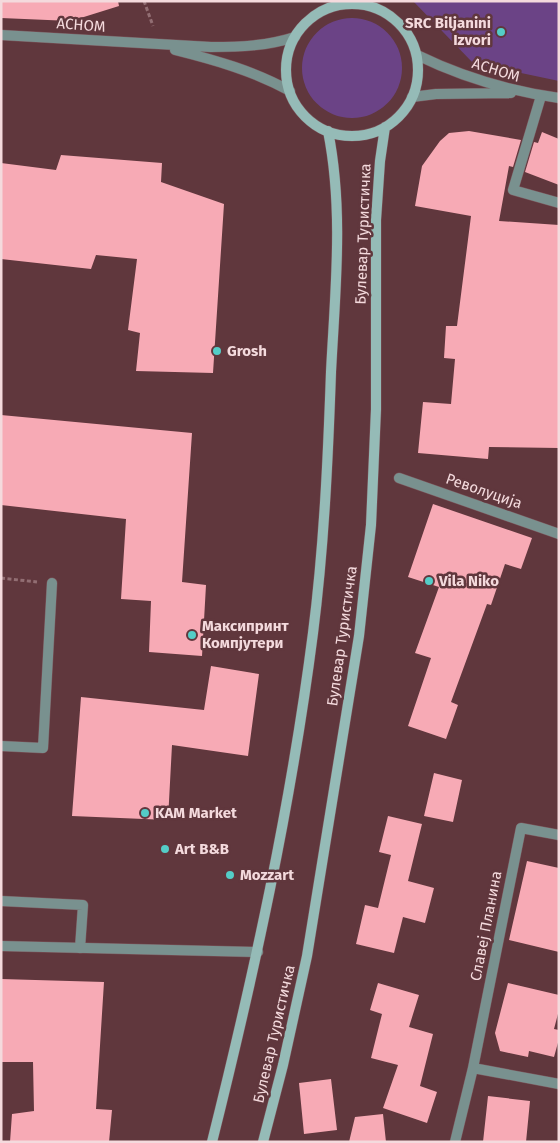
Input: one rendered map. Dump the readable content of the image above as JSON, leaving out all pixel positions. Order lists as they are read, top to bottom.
{
  "streets": {
    "main road": ["Булевар Туристичка"],
    "street": ["АСНОМ", "Револуција", "Славеј Планина"]
  },
  "crossings": [
    ["АСНОМ", "Булевар Туристичка"]
  ],
  "places": [
    "SRC Biljanini Izvori",
    "Grosh",
    "Vila Niko",
    "Максипринт Компјутери",
    "KAM Market",
    "Art B&B",
    "Mozzart"
  ]
}
